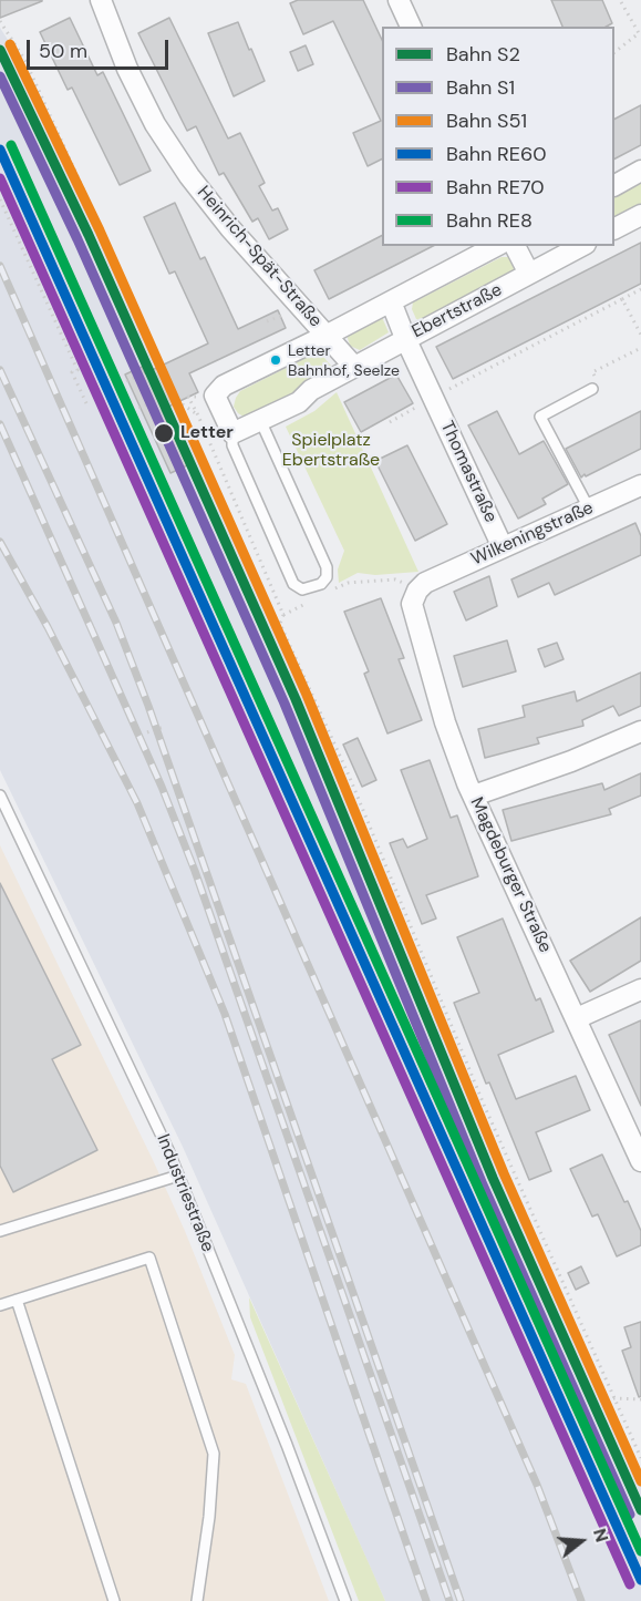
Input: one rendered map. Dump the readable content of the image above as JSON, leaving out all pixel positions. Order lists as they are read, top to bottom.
{
  "streets": {
    "street": [
      "Heinrich-Spät-Straße",
      "Ebertstraße",
      "Thomastraße",
      "Wilkeningstraße",
      "Magdeburger Straße"
    ],
    "lane": ["Industriestraße"]
  },
  "crossings": [
    ["Heinrich-Spät-Straße", "Ebertstraße"],
    ["Ebertstraße", "Thomastraße"],
    ["Thomastraße", "Wilkeningstraße"],
    ["Wilkeningstraße", "Magdeburger Straße"]
  ],
  "parks": ["Spielplatz Ebertstraße"],
  "places": ["Letter Bahnhof, Seelze", "Letter"],
  "lines": [
    "rail line S51",
    "rail line S2",
    "rail line S1",
    "rail line RE8",
    "rail line RE60",
    "rail line RE70"
  ],
  "legend": [
    "Bahn S2",
    "Bahn S1",
    "Bahn S51",
    "Bahn RE60",
    "Bahn RE70",
    "Bahn RE8"
  ],
  "scale_bar": "50 m",
  "north": "right"
}
